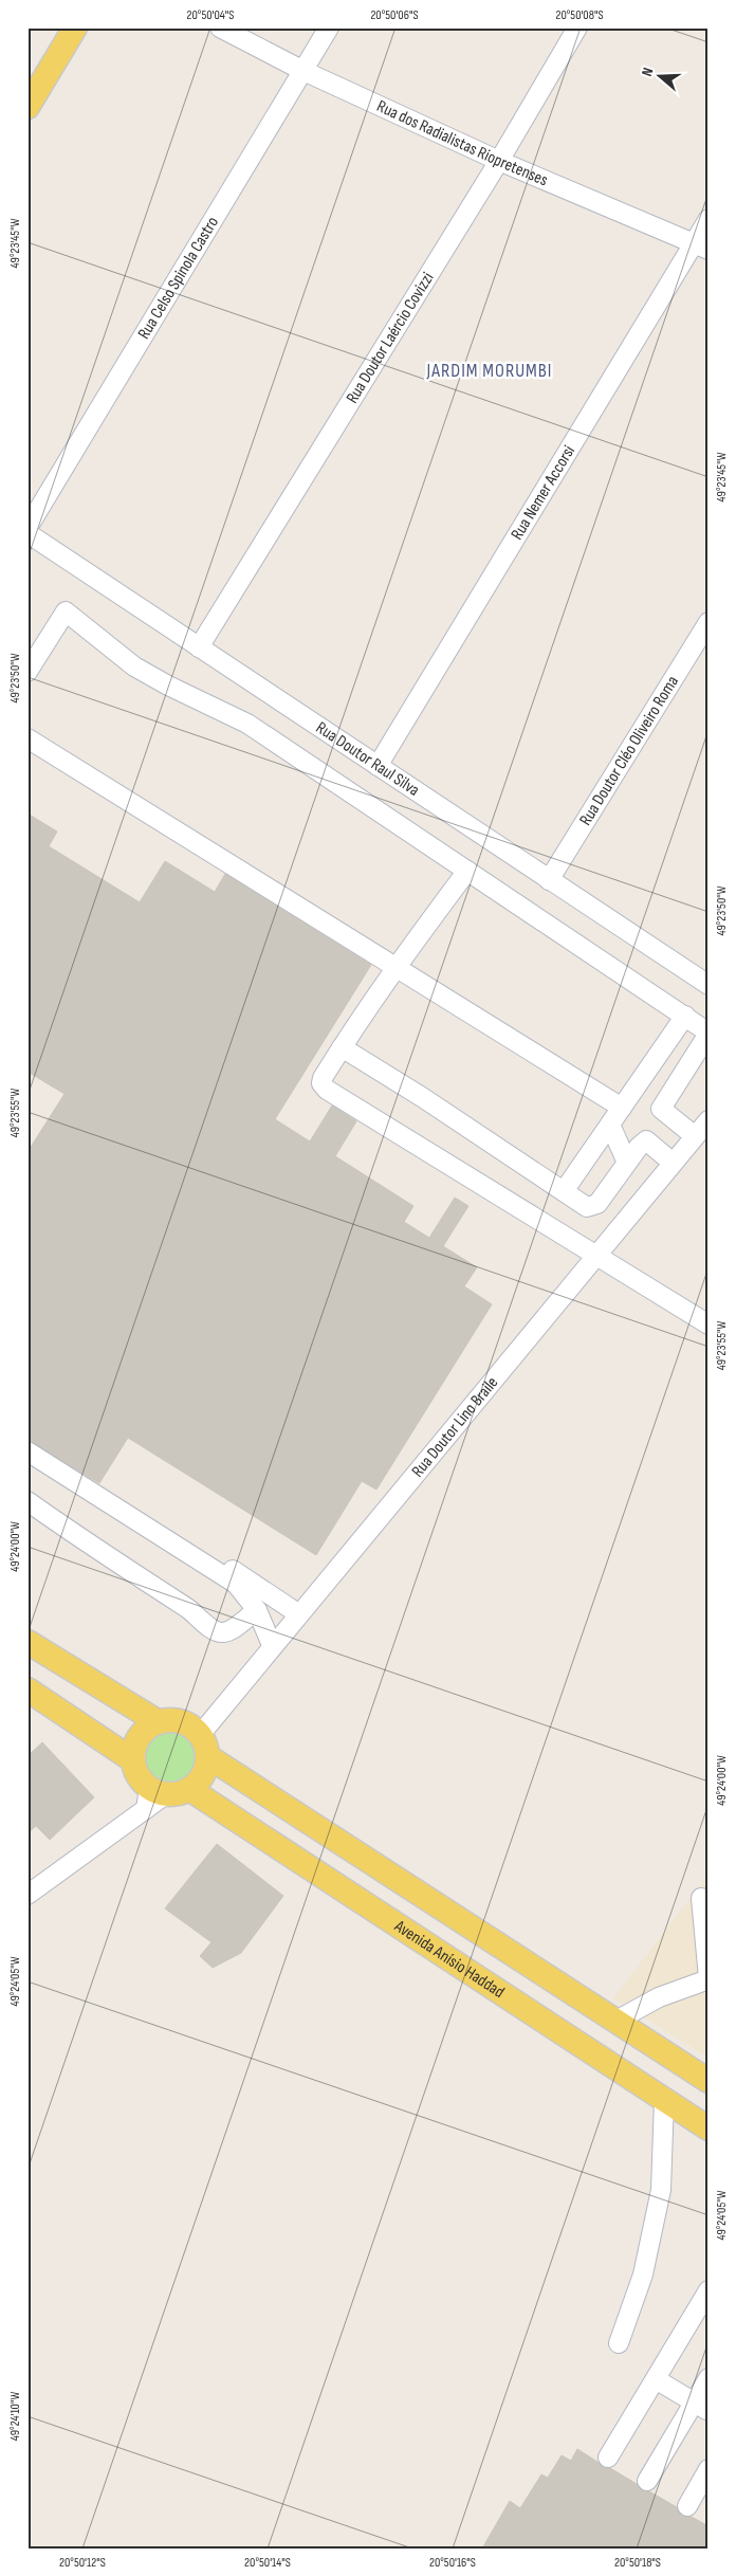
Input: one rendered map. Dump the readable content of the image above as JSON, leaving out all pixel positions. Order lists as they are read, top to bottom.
{
  "streets": {
    "main road": ["Avenida Anísio Haddad"],
    "street": [
      "Rua dos Radialistas Riopretenses",
      "Rua Celso Spinola Castro",
      "Rua Doutor Laércio Covizzi",
      "Rua Nemer Accorsi",
      "Rua Doutor Cléo Oliveiro Roma",
      "Rua Doutor Raul Silva",
      "Rua Doutor Lino Braile"
    ]
  },
  "crossings": [
    ["Rua dos Radialistas Riopretenses", "Rua Celso Spinola Castro"],
    ["Rua dos Radialistas Riopretenses", "Rua Doutor Laércio Covizzi"],
    ["Rua dos Radialistas Riopretenses", "Rua Nemer Accorsi"],
    ["Rua Doutor Laércio Covizzi", "Rua Doutor Raul Silva"],
    ["Rua Nemer Accorsi", "Rua Doutor Raul Silva"],
    ["Rua Doutor Cléo Oliveiro Roma", "Rua Doutor Raul Silva"],
    ["Rua Doutor Lino Braile", "Avenida Anísio Haddad"]
  ],
  "districts": ["JARDIM MORUMBI"],
  "north": "left",
  "coordinates": [
    "20°50'04\"S",
    "20°50'06\"S",
    "20°50'08\"S",
    "49°23'45\"W",
    "49°23'50\"W",
    "49°23'55\"W",
    "49°24'00\"W",
    "49°24'05\"W",
    "49°24'10\"W",
    "20°50'12\"S",
    "20°50'14\"S",
    "20°50'16\"S",
    "20°50'18\"S"
  ]
}
